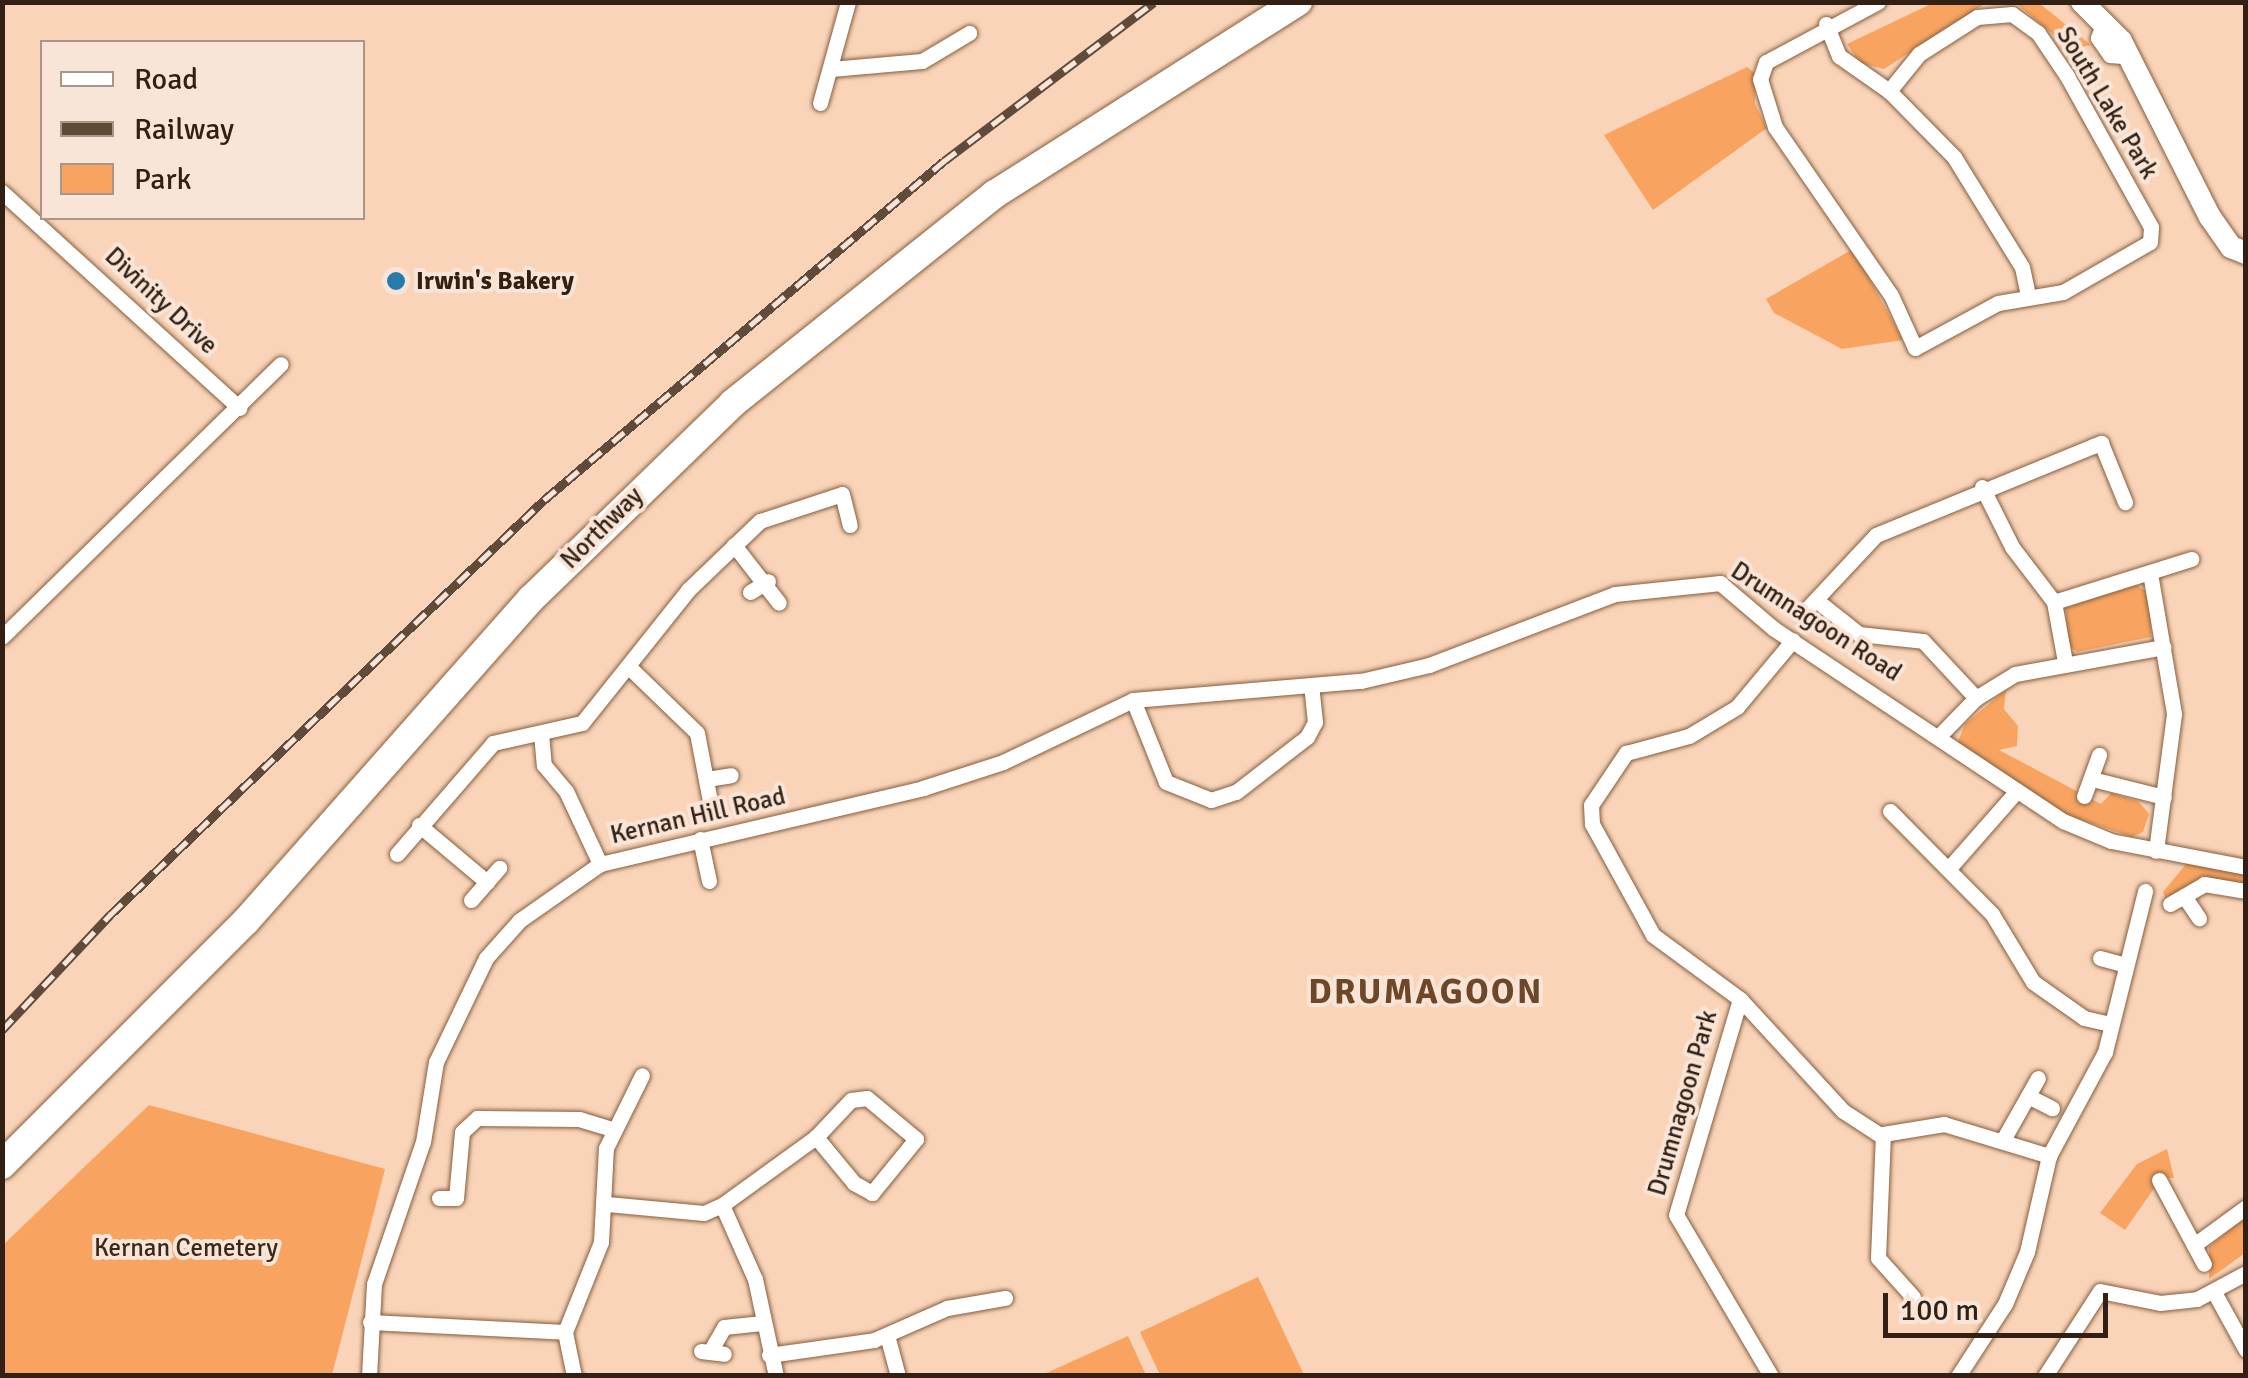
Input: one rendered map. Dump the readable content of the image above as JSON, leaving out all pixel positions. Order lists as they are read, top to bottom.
{
  "streets": {
    "highway": ["Northway"],
    "street": [
      "South Lake Park",
      "Divinity Drive",
      "Drumnagoon Road",
      "Kernan Hill Road",
      "Drumnagoon Park"
    ]
  },
  "crossings": [
    ["Drumnagoon Road", "Kernan Hill Road"],
    ["Drumnagoon Road", "Drumnagoon Park"]
  ],
  "districts": ["DRUMAGOON"],
  "parks": ["Kernan Cemetery"],
  "places": ["Irwin's Bakery"],
  "legend": ["Road", "Railway", "Park"],
  "scale_bar": "100 m"
}
